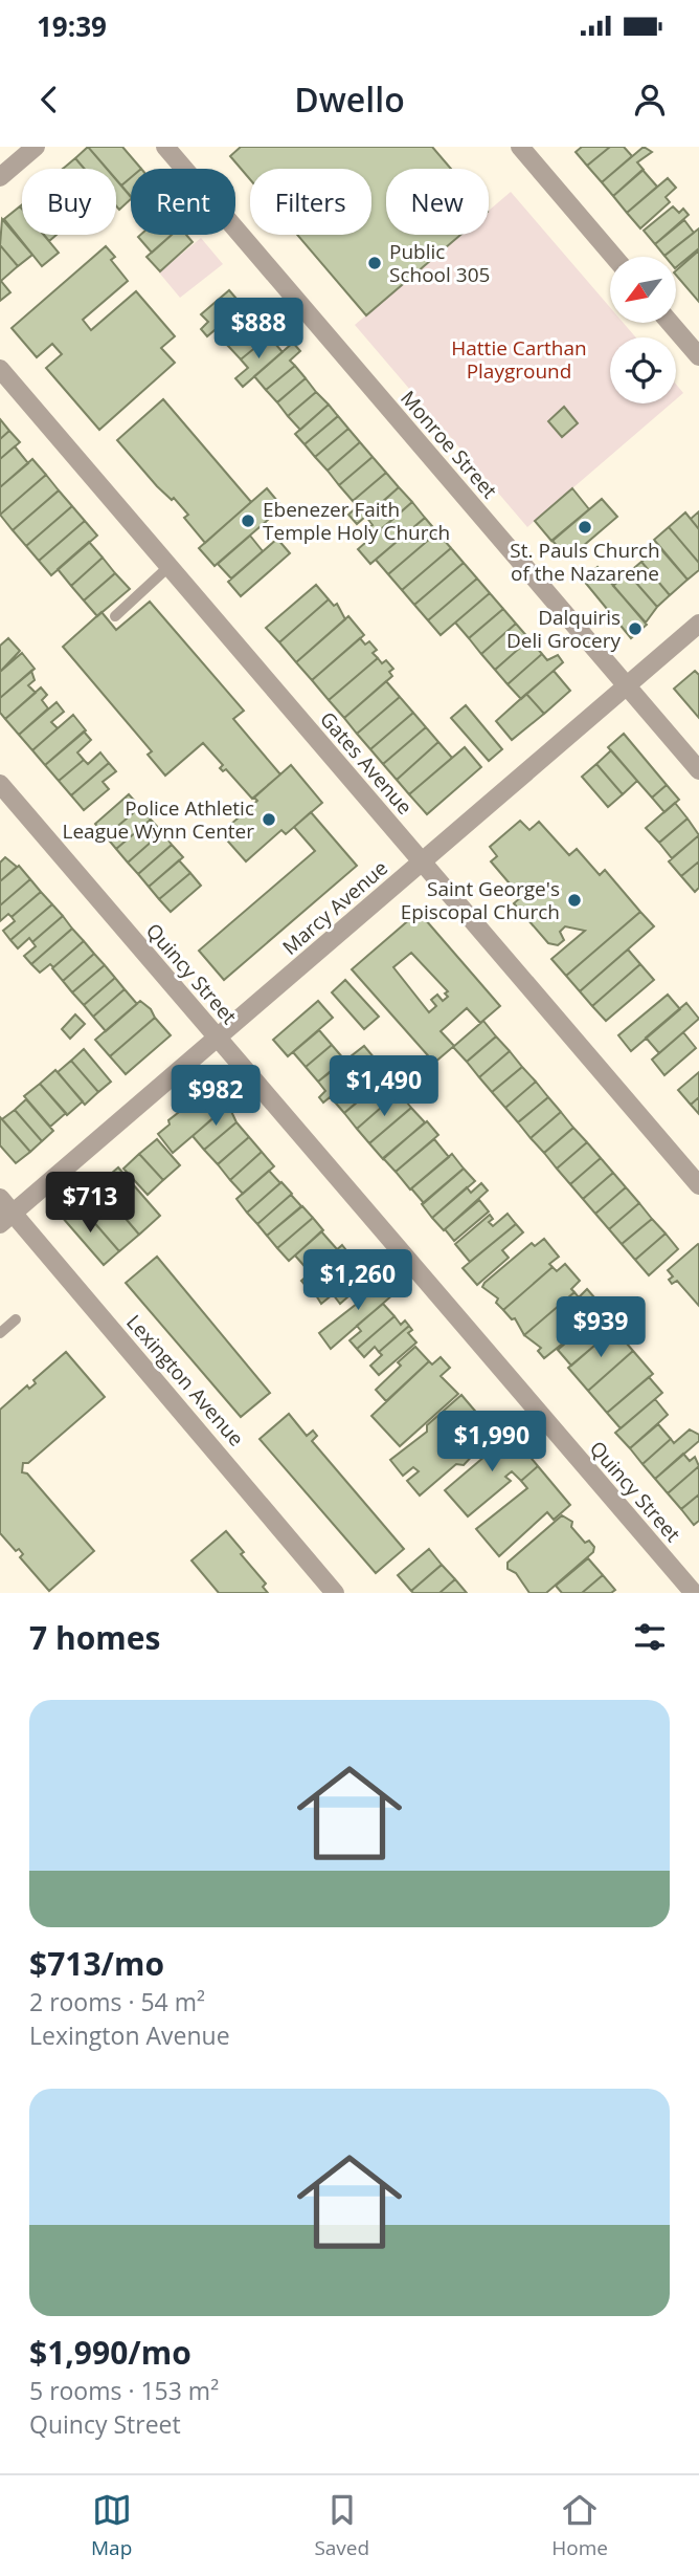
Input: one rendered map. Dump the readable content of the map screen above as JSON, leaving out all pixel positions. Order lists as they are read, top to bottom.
{
  "streets": {
    "street": [
      "Monroe Street",
      "Gates Avenue",
      "Marcy Avenue",
      "Quincy Street",
      "Lexington Avenue"
    ]
  },
  "crossings": [
    ["Monroe Street", "Marcy Avenue"],
    ["Gates Avenue", "Marcy Avenue"],
    ["Marcy Avenue", "Quincy Street"],
    ["Marcy Avenue", "Lexington Avenue"]
  ],
  "parks": ["Hattie Carthan Playground"],
  "places": [
    "Public School 305",
    "Ebenezer Faith Temple Holy Church",
    "St. Pauls Church of the Nazarene",
    "Dalquiris Deli Grocery",
    "Police Athletic League Wynn Center",
    "Saint George's Episcopal Church"
  ],
  "north": "bottom left",
  "page": {
    "status": "19:39",
    "header": "Dwello",
    "chip": [
      "Buy",
      "Rent",
      "Filters",
      "New"
    ],
    "price": [
      "$888",
      "$1,490",
      "$982",
      "$713",
      "$1,260",
      "$939",
      "$1,990"
    ],
    "heading": "7 homes",
    "list": [
      {
        "name": "$713/mo",
        "note": "2 rooms · 54 m² · Lexington Avenue"
      },
      {
        "name": "$1,990/mo",
        "note": "5 rooms · 153 m² · Quincy Street"
      }
    ],
    "tabs": ["Map", "Saved", "Home"]
  }
}
